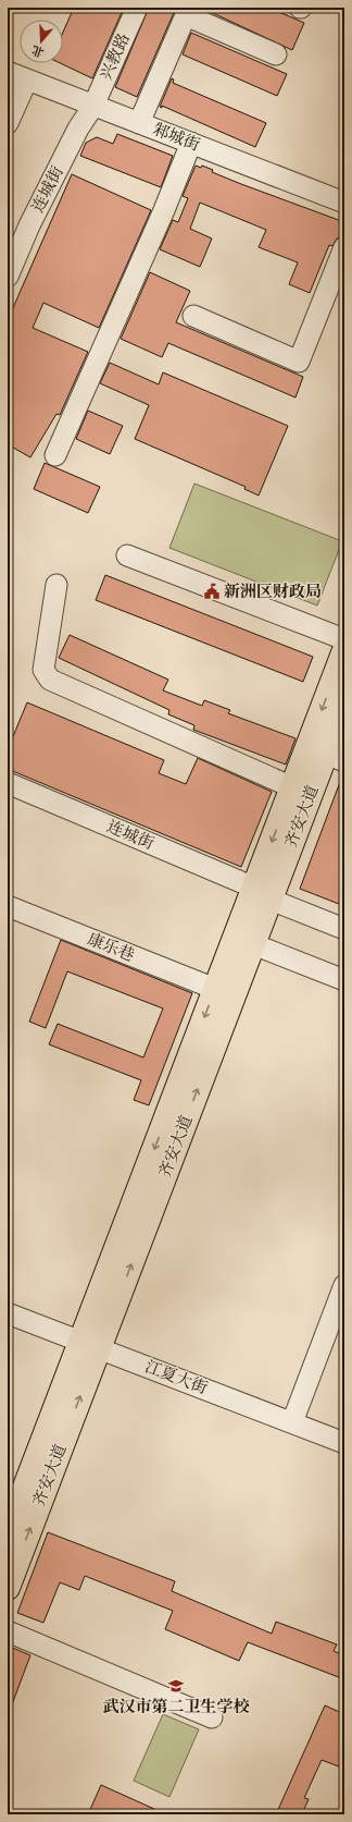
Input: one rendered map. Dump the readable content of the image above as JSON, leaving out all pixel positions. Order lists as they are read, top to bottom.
{
  "streets": {
    "main road": ["齐安大道"],
    "street": [
      "兴教路",
      "邾城街",
      "连城街",
      "康乐巷",
      "江夏大街"
    ]
  },
  "crossings": [
    ["兴教路", "邾城街"],
    ["兴教路", "连城街"],
    ["邾城街", "连城街"],
    ["连城街", "齐安大道"],
    ["齐安大道", "康乐巷"],
    ["齐安大道", "江夏大街"]
  ],
  "places": {
    "public building": ["新洲区财政局"],
    "school or university": ["武汉市第二卫生学校"]
  },
  "north": "bottom"
}
